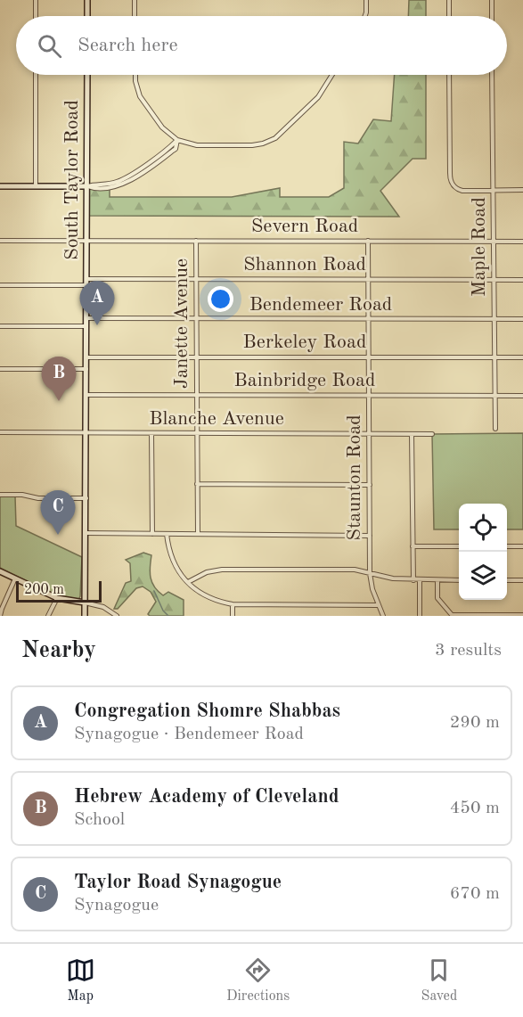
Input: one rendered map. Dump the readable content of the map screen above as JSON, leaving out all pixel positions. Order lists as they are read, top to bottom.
{
  "streets": {
    "main road": ["South Taylor Road"],
    "street": [
      "Severn Road",
      "Maple Road",
      "Shannon Road",
      "Bendemeer Road",
      "Janette Avenue",
      "Berkeley Road",
      "Bainbridge Road",
      "Blanche Avenue",
      "Staunton Road"
    ]
  },
  "crossings": [
    ["South Taylor Road", "Severn Road"],
    ["South Taylor Road", "Shannon Road"],
    ["South Taylor Road", "Bendemeer Road"],
    ["South Taylor Road", "Berkeley Road"],
    ["South Taylor Road", "Bainbridge Road"],
    ["South Taylor Road", "Blanche Avenue"],
    ["Severn Road", "Maple Road"],
    ["Severn Road", "Janette Avenue"],
    ["Severn Road", "Staunton Road"],
    ["Maple Road", "Shannon Road"],
    ["Maple Road", "Bendemeer Road"],
    ["Maple Road", "Berkeley Road"],
    ["Maple Road", "Bainbridge Road"],
    ["Shannon Road", "Janette Avenue"],
    ["Shannon Road", "Staunton Road"],
    ["Bendemeer Road", "Janette Avenue"],
    ["Bendemeer Road", "Staunton Road"],
    ["Janette Avenue", "Berkeley Road"],
    ["Janette Avenue", "Bainbridge Road"],
    ["Janette Avenue", "Blanche Avenue"],
    ["Berkeley Road", "Staunton Road"],
    ["Bainbridge Road", "Staunton Road"],
    ["Blanche Avenue", "Staunton Road"]
  ],
  "scale_bar": "200 m",
  "page": {
    "search": "Search here",
    "pins": ["A", "B", "C"],
    "scale": "200 m",
    "heading": ["Nearby", "3 results"],
    "list": [
      {
        "mark": "A",
        "name": "Congregation Shomre Shabbas",
        "note": "Synagogue · Bendemeer Road",
        "value": "290 m"
      },
      {
        "mark": "B",
        "name": "Hebrew Academy of Cleveland",
        "note": "School",
        "value": "450 m"
      },
      {
        "mark": "C",
        "name": "Taylor Road Synagogue",
        "note": "Synagogue",
        "value": "670 m"
      }
    ],
    "nav": ["Map", "Directions", "Saved"]
  }
}
